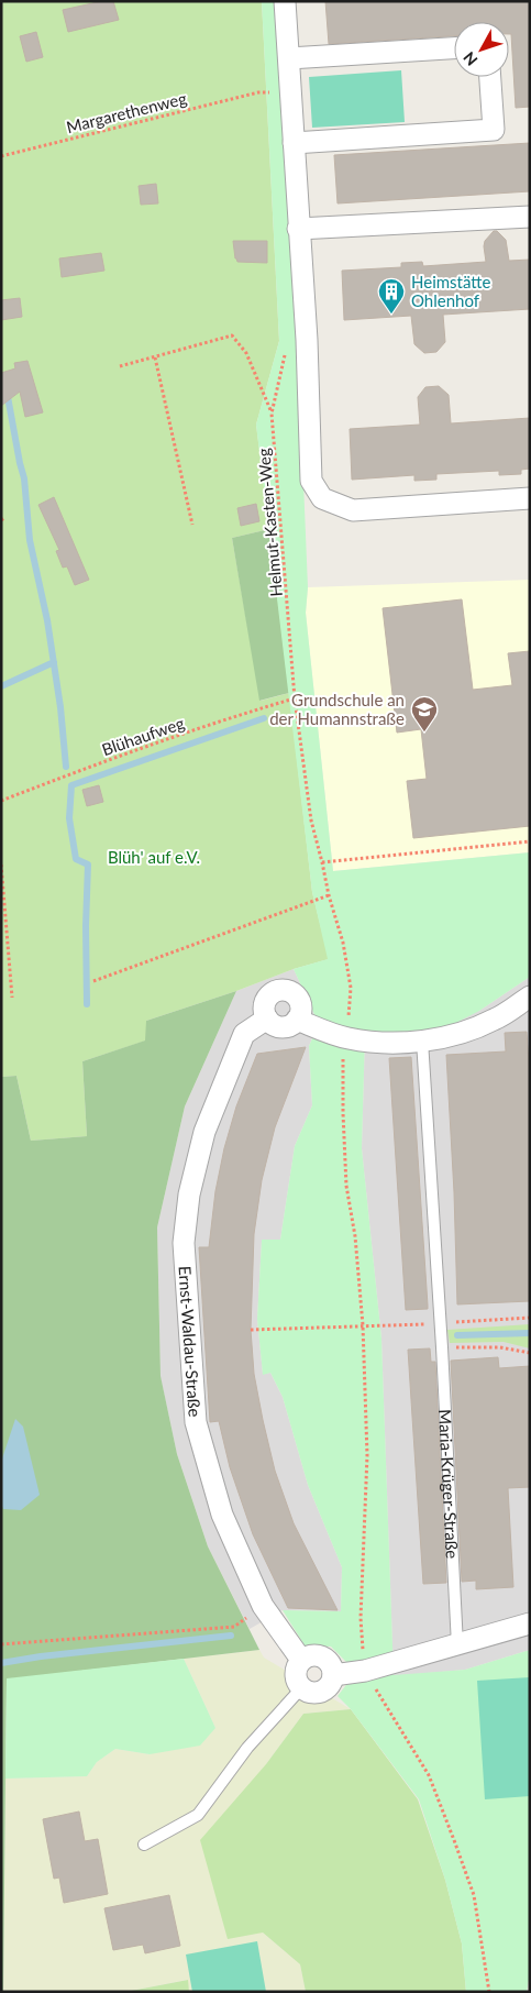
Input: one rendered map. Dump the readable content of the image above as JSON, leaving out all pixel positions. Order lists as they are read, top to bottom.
{
  "streets": {
    "street": ["Ernst-Waldau-Straße"],
    "lane": ["Maria-Krüger-Straße"],
    "path": ["Margarethenweg", "Helmut-Kasten-Weg", "Blühaufweg"]
  },
  "crossings": [
    ["Helmut-Kasten-Weg", "Blühaufweg"]
  ],
  "parks": ["Blüh' auf e.V."],
  "places": {
    "building": ["Heimstätte Ohlenhof"],
    "school or university": ["Grundschule an der Humannstraße"]
  },
  "north": "bottom left"
}
